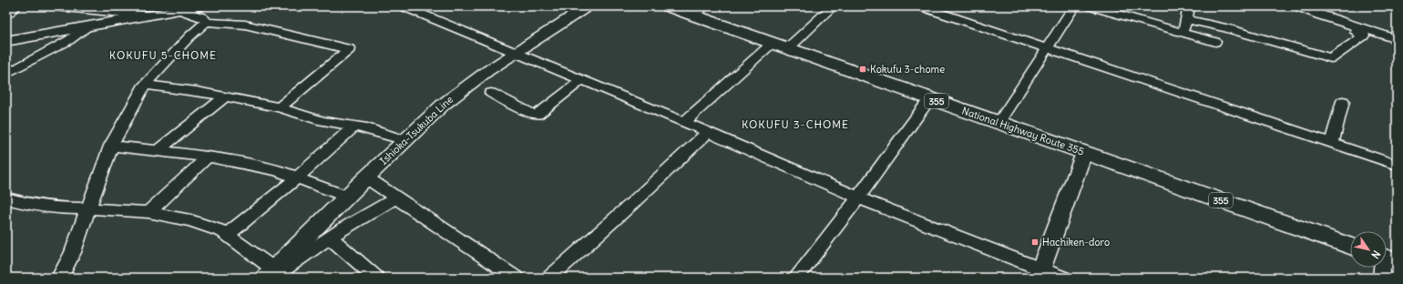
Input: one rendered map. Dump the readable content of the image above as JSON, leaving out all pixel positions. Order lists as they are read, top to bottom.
{
  "streets": {
    "highway": ["355", "National Highway Route 355"],
    "main road": ["Ishioka-Tsukuba Line"]
  },
  "districts": ["KOKUFU 5-CHOME", "KOKUFU 3-CHOME"],
  "places": {
    "transit": ["Kokufu 3-chome", "Hachiken-doro"]
  },
  "north": "bottom right"
}
